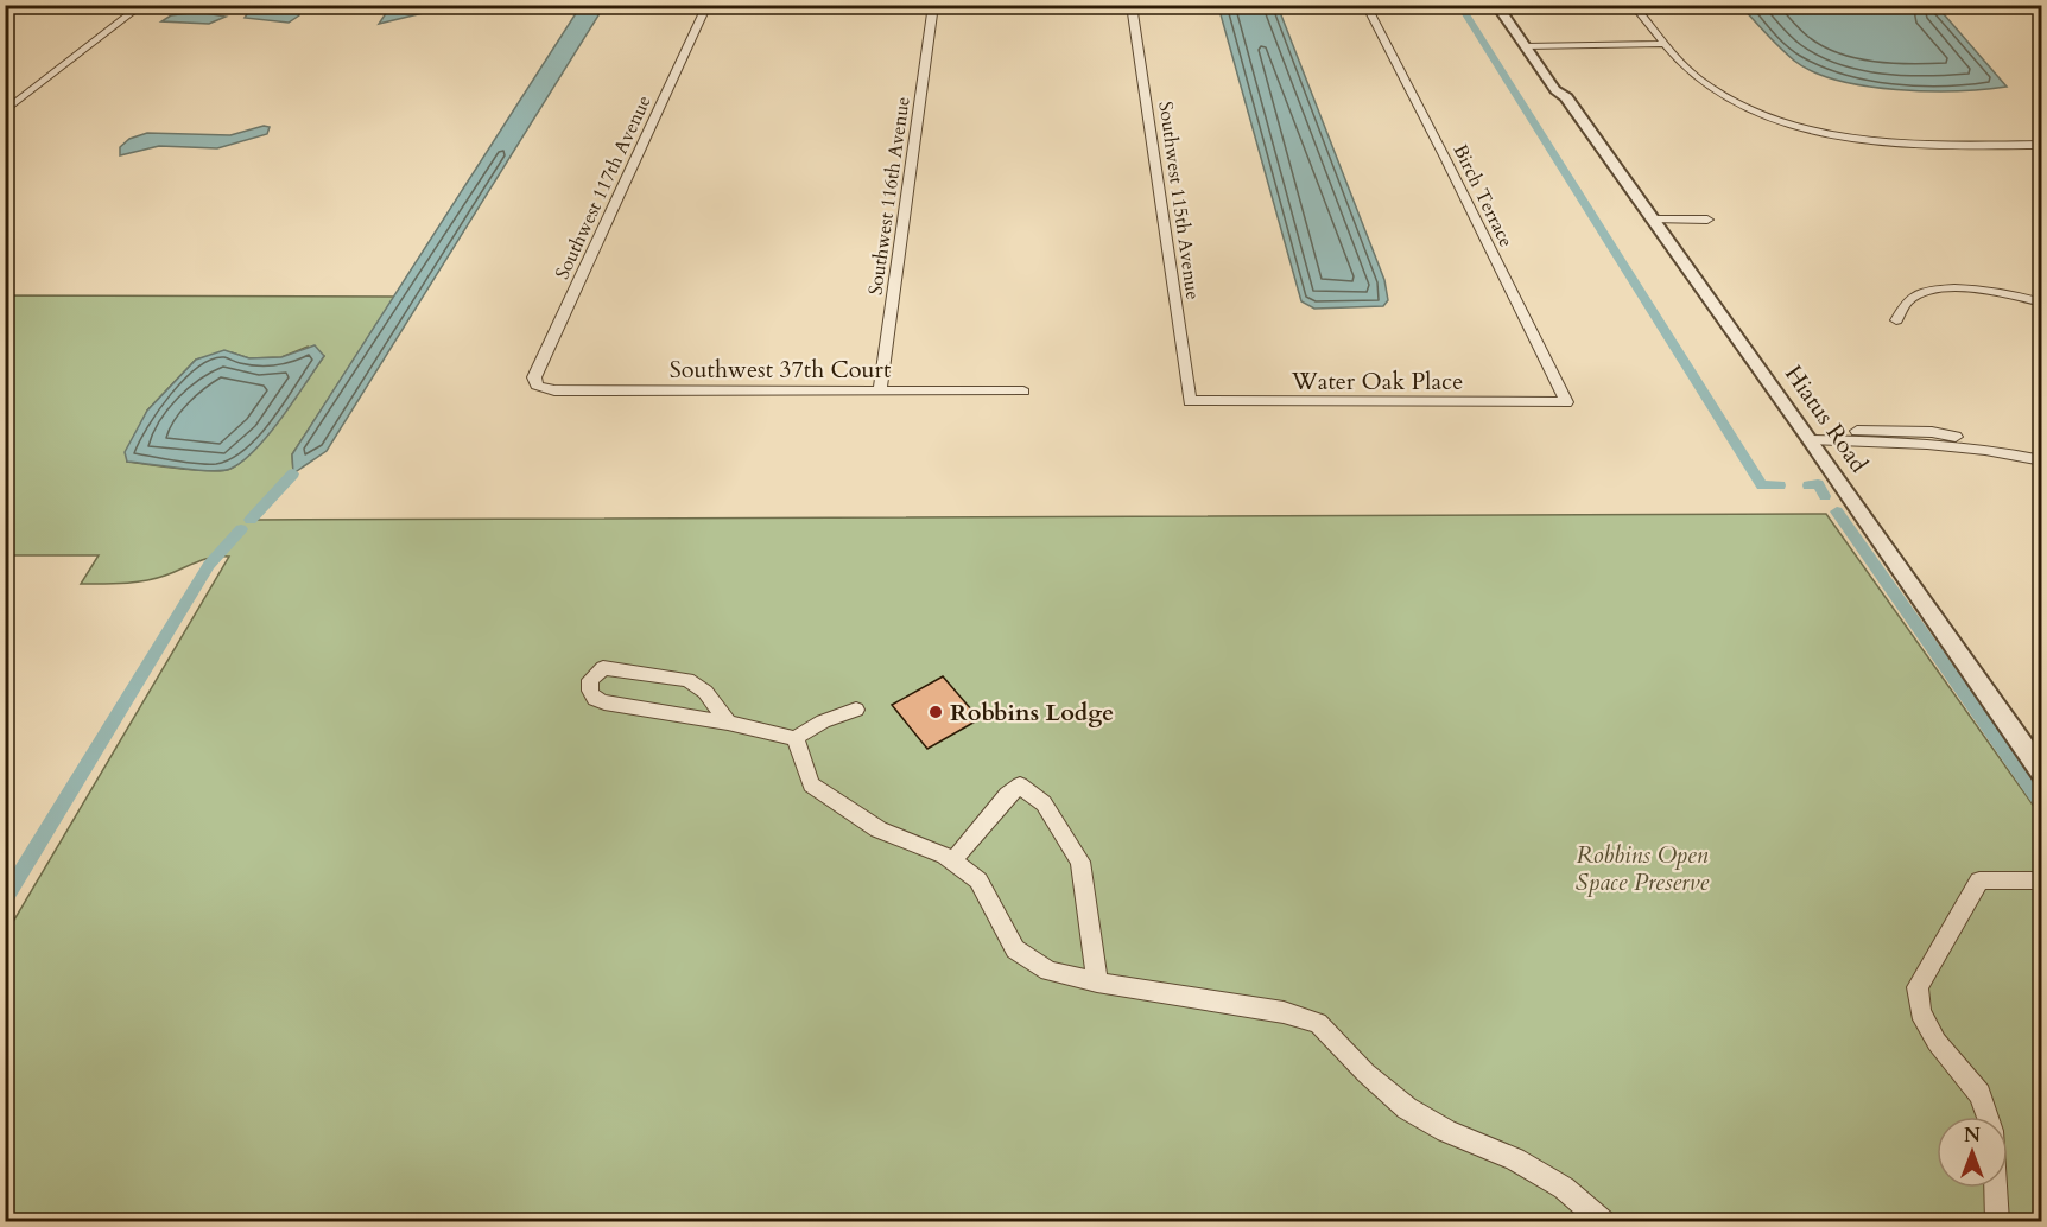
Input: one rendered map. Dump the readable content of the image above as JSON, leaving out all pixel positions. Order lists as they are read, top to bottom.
{
  "streets": {
    "street": [
      "Southwest 117th Avenue",
      "Southwest 116th Avenue",
      "Birch Terrace",
      "Southwest 115th Avenue",
      "Southwest 37th Court",
      "Water Oak Place",
      "Hiatus Road"
    ]
  },
  "crossings": [
    ["Southwest 117th Avenue", "Southwest 37th Court"],
    ["Southwest 116th Avenue", "Southwest 37th Court"],
    ["Birch Terrace", "Water Oak Place"],
    ["Southwest 115th Avenue", "Water Oak Place"]
  ],
  "parks": ["Robbins Open Space Preserve"],
  "places": ["Robbins Lodge"],
  "north": "top"
}
